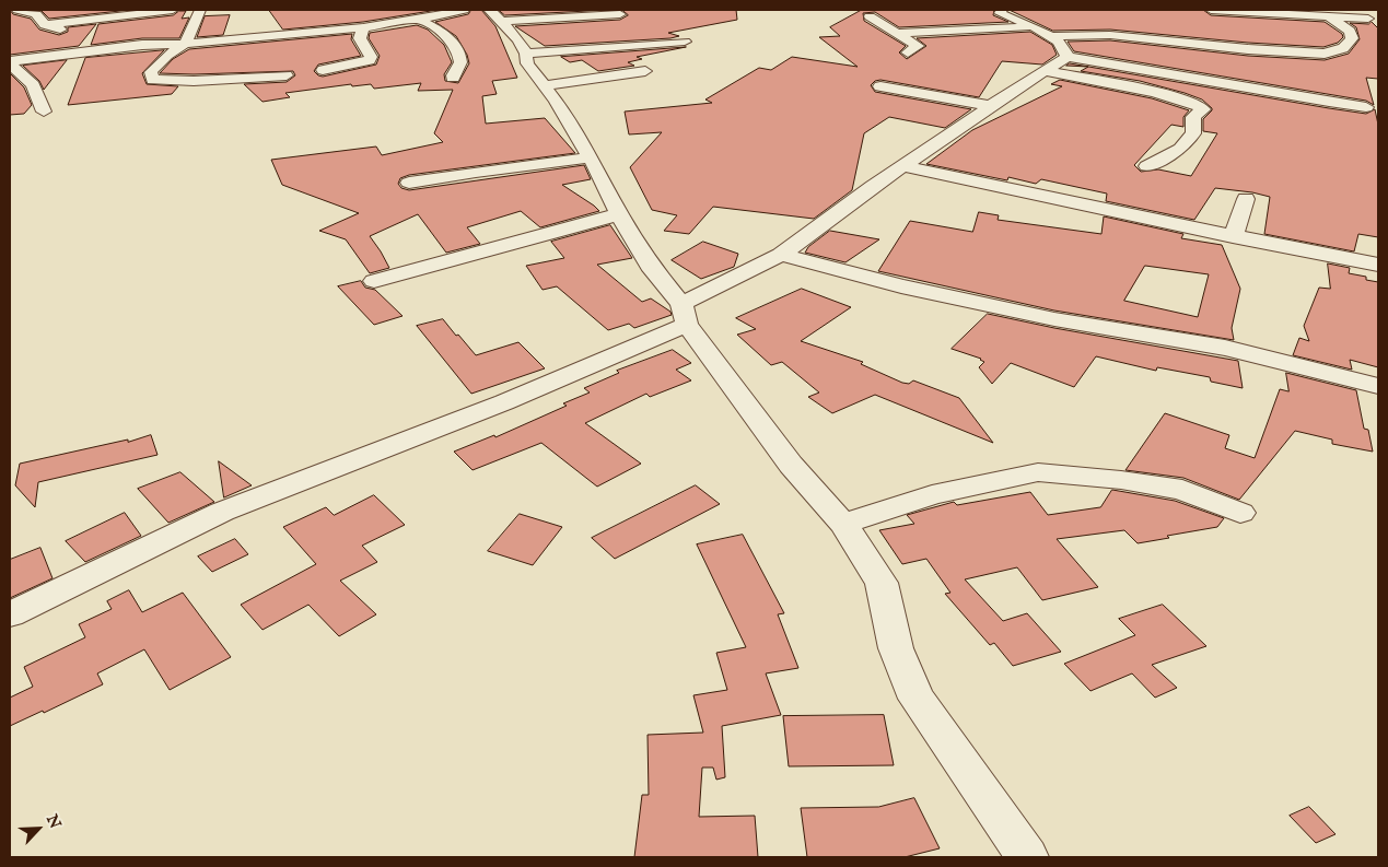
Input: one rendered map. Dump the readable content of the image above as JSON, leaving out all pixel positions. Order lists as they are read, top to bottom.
{
  "north": "top right"
}
